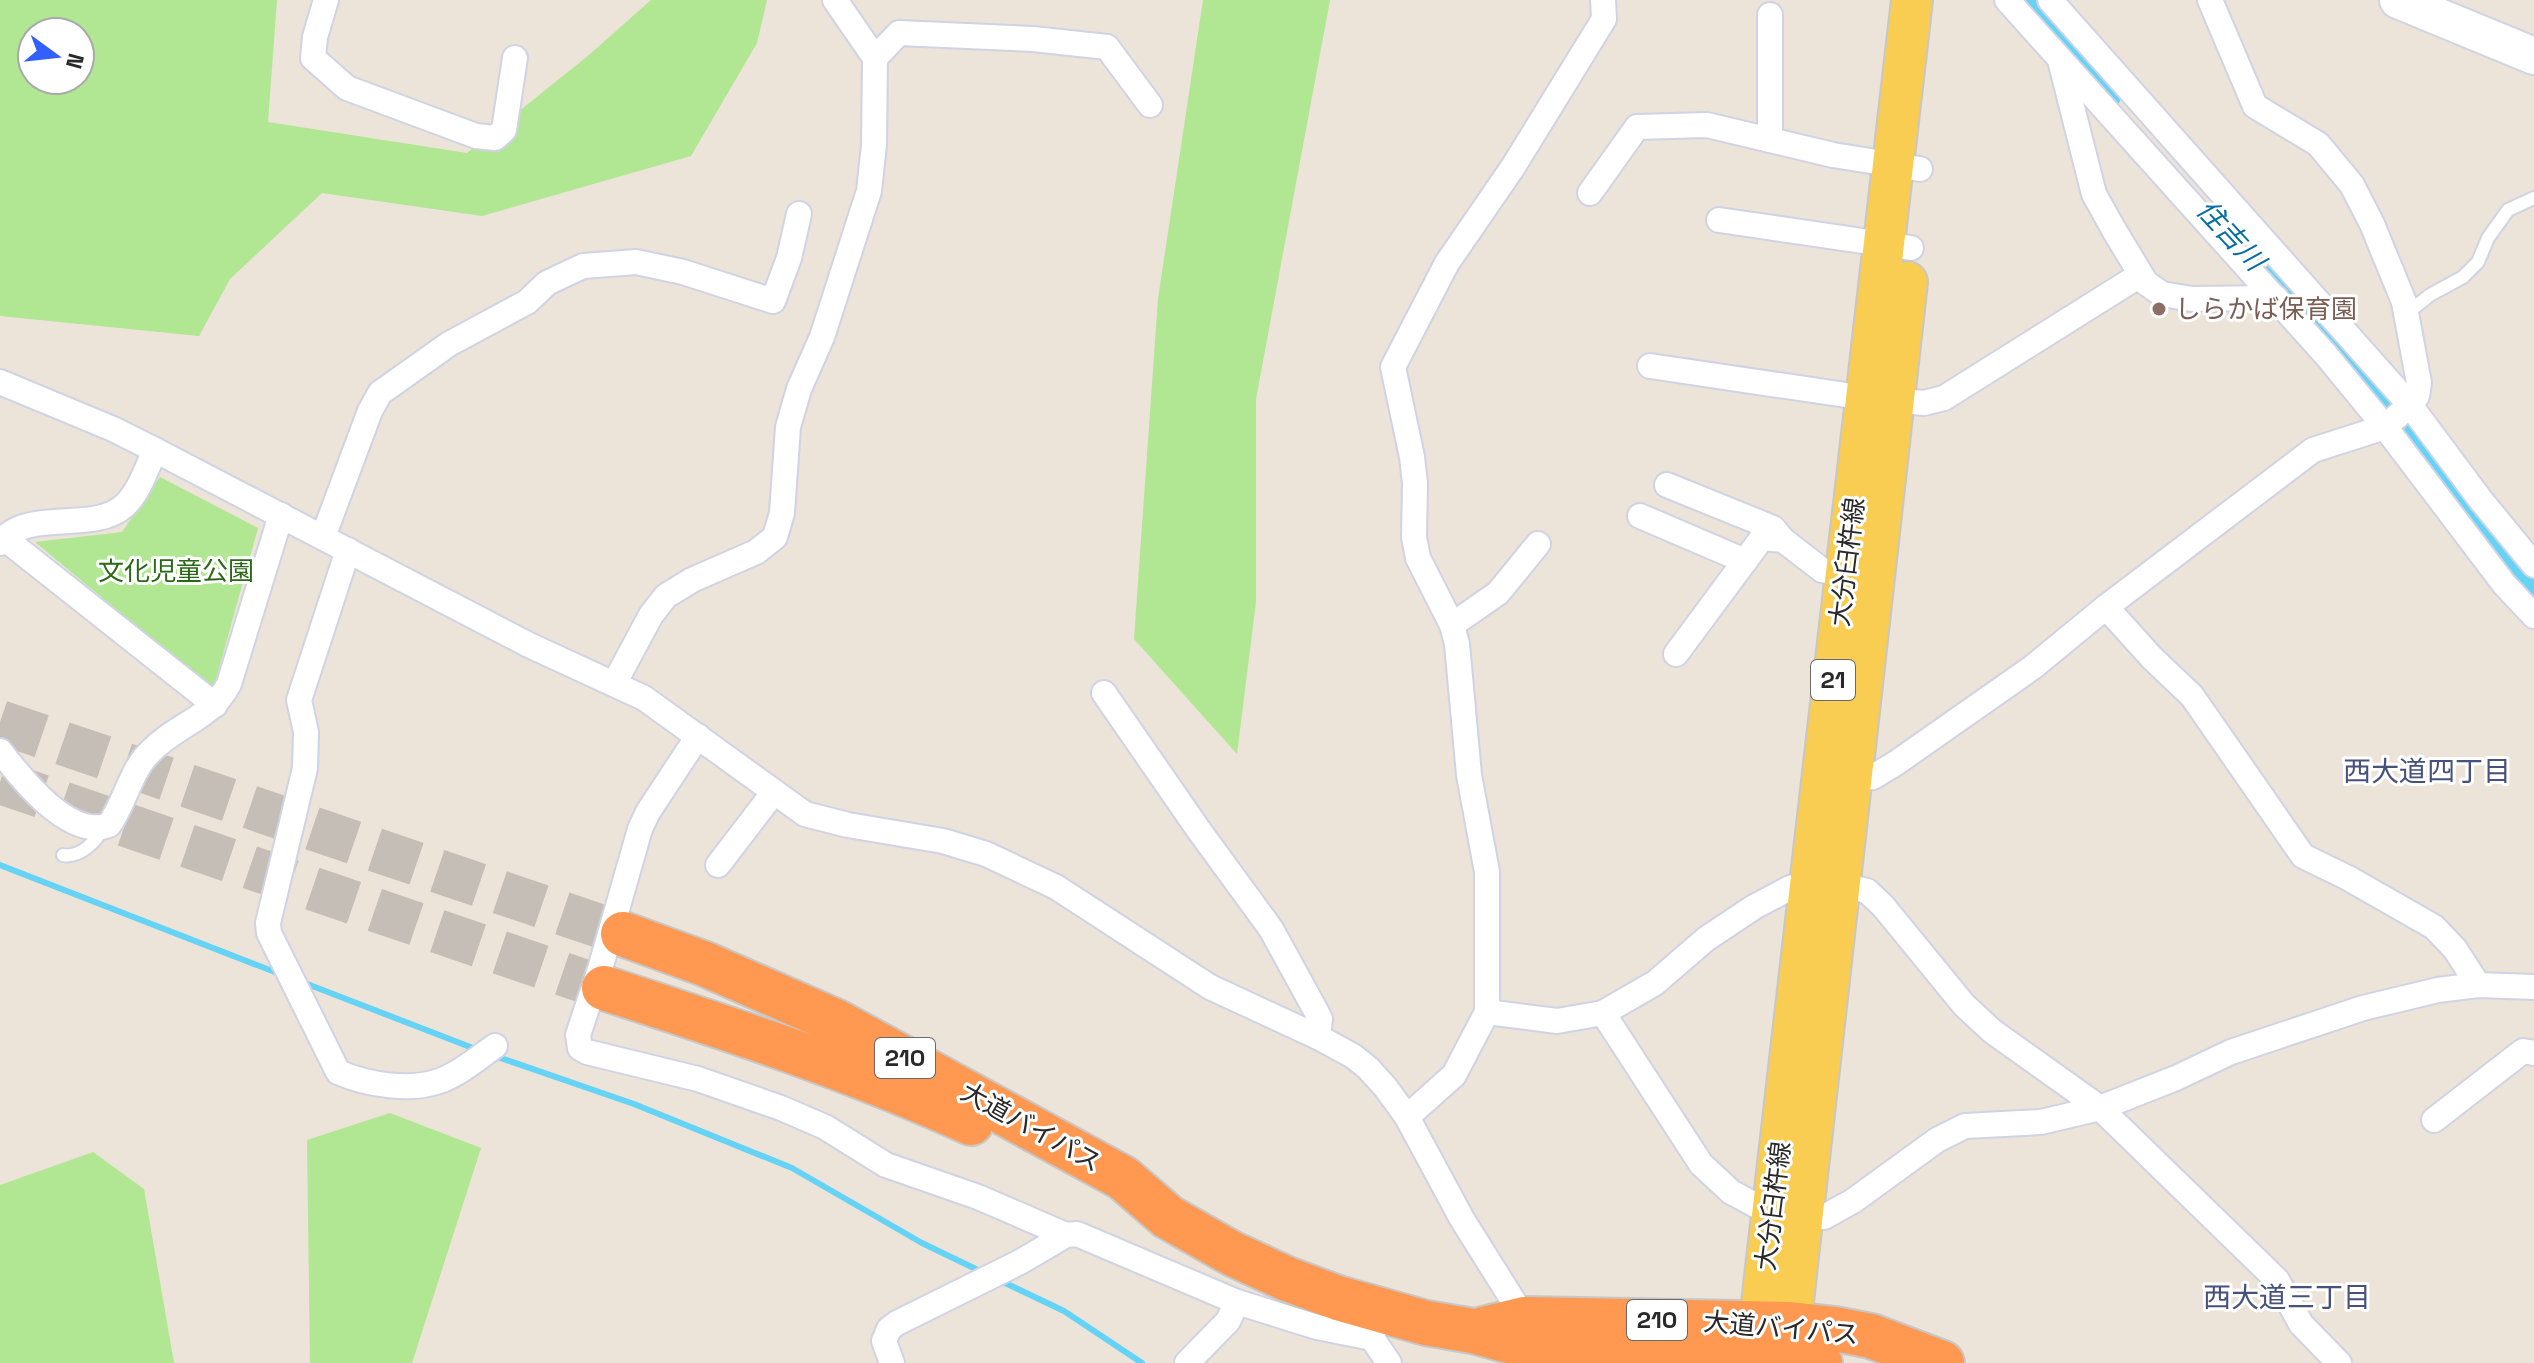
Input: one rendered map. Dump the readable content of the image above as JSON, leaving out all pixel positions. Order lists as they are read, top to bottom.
{
  "streets": {
    "highway": ["210", "大道バイパス"],
    "main road": ["大分臼杵線", "21"]
  },
  "crossings": [
    ["大分臼杵線", "大道バイパス"]
  ],
  "districts": ["西大道四丁目", "西大道三丁目"],
  "water": ["住吉川"],
  "parks": ["文化児童公園"],
  "places": ["しらかば保育園"],
  "north": "right"
}
